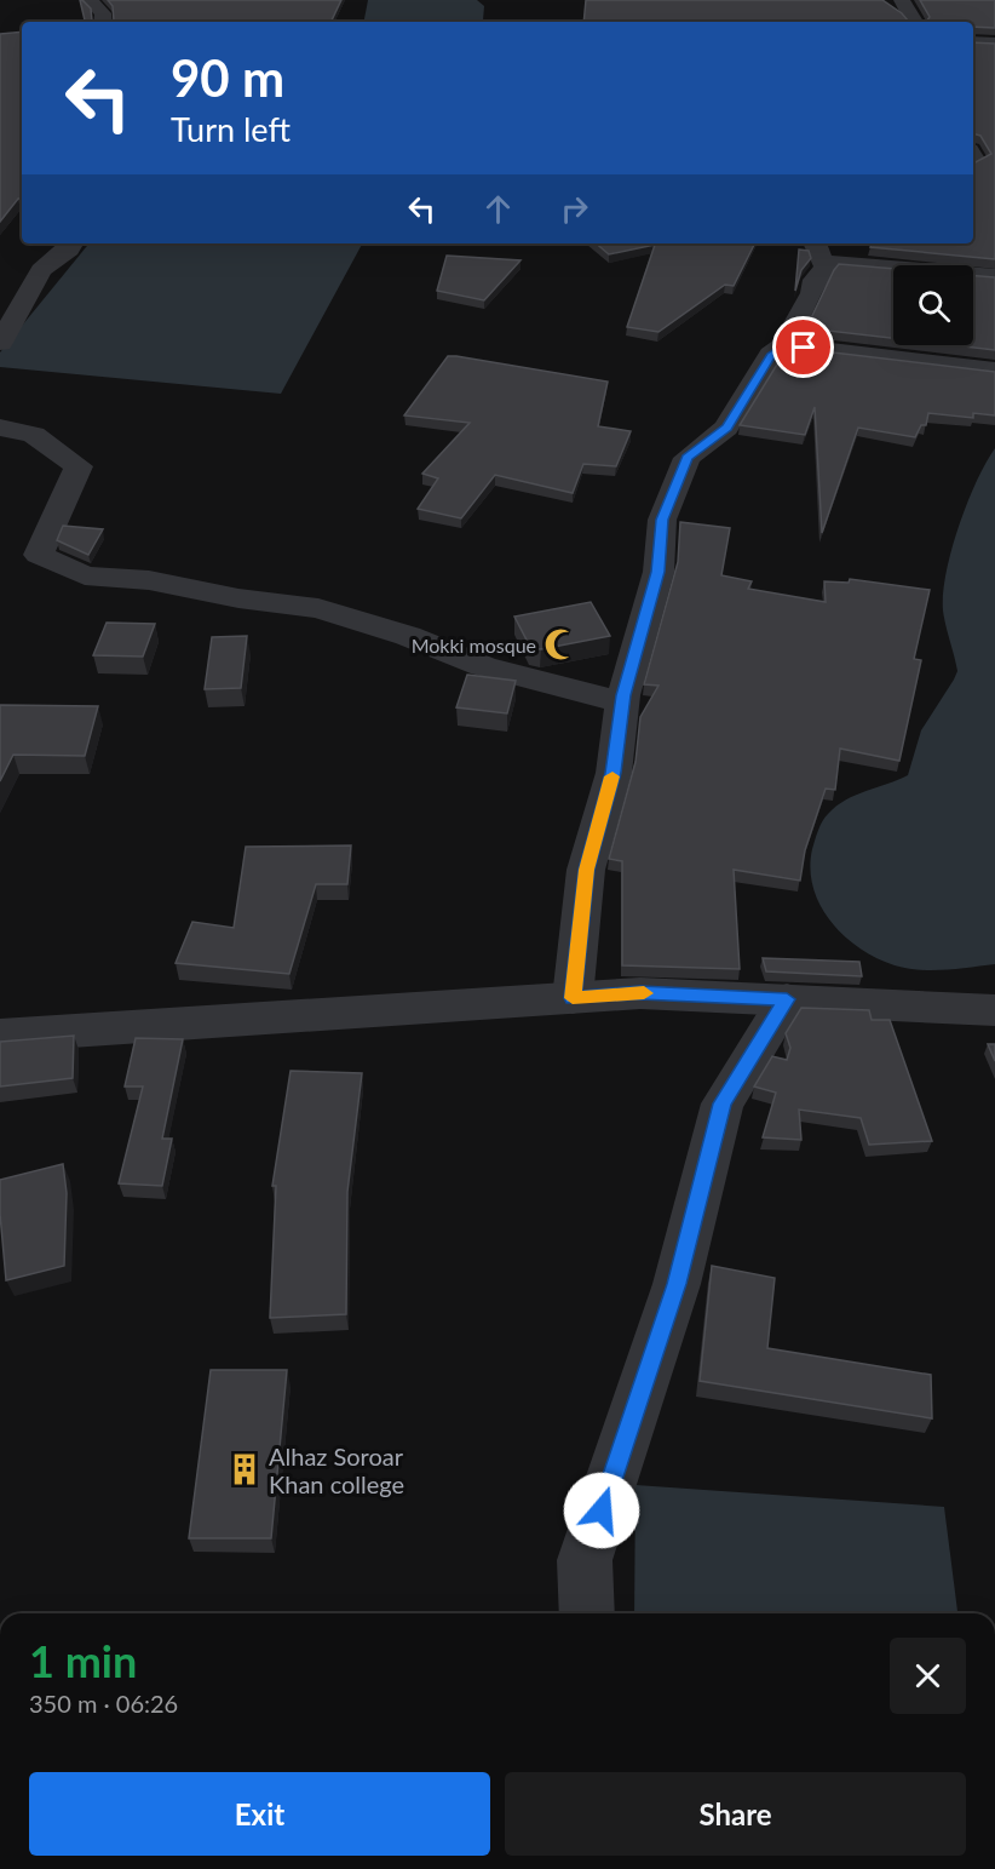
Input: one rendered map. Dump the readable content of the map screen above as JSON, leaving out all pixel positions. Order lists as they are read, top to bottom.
{
  "places": {
    "mosque": ["Mokki mosque"],
    "building": ["Alhaz Soroar Khan college"]
  },
  "page": {
    "turn": ["90 m", "Turn left"],
    "heading": ["1 min", "350 m · 06:26"],
    "buttons": ["Exit", "Share"]
  }
}
